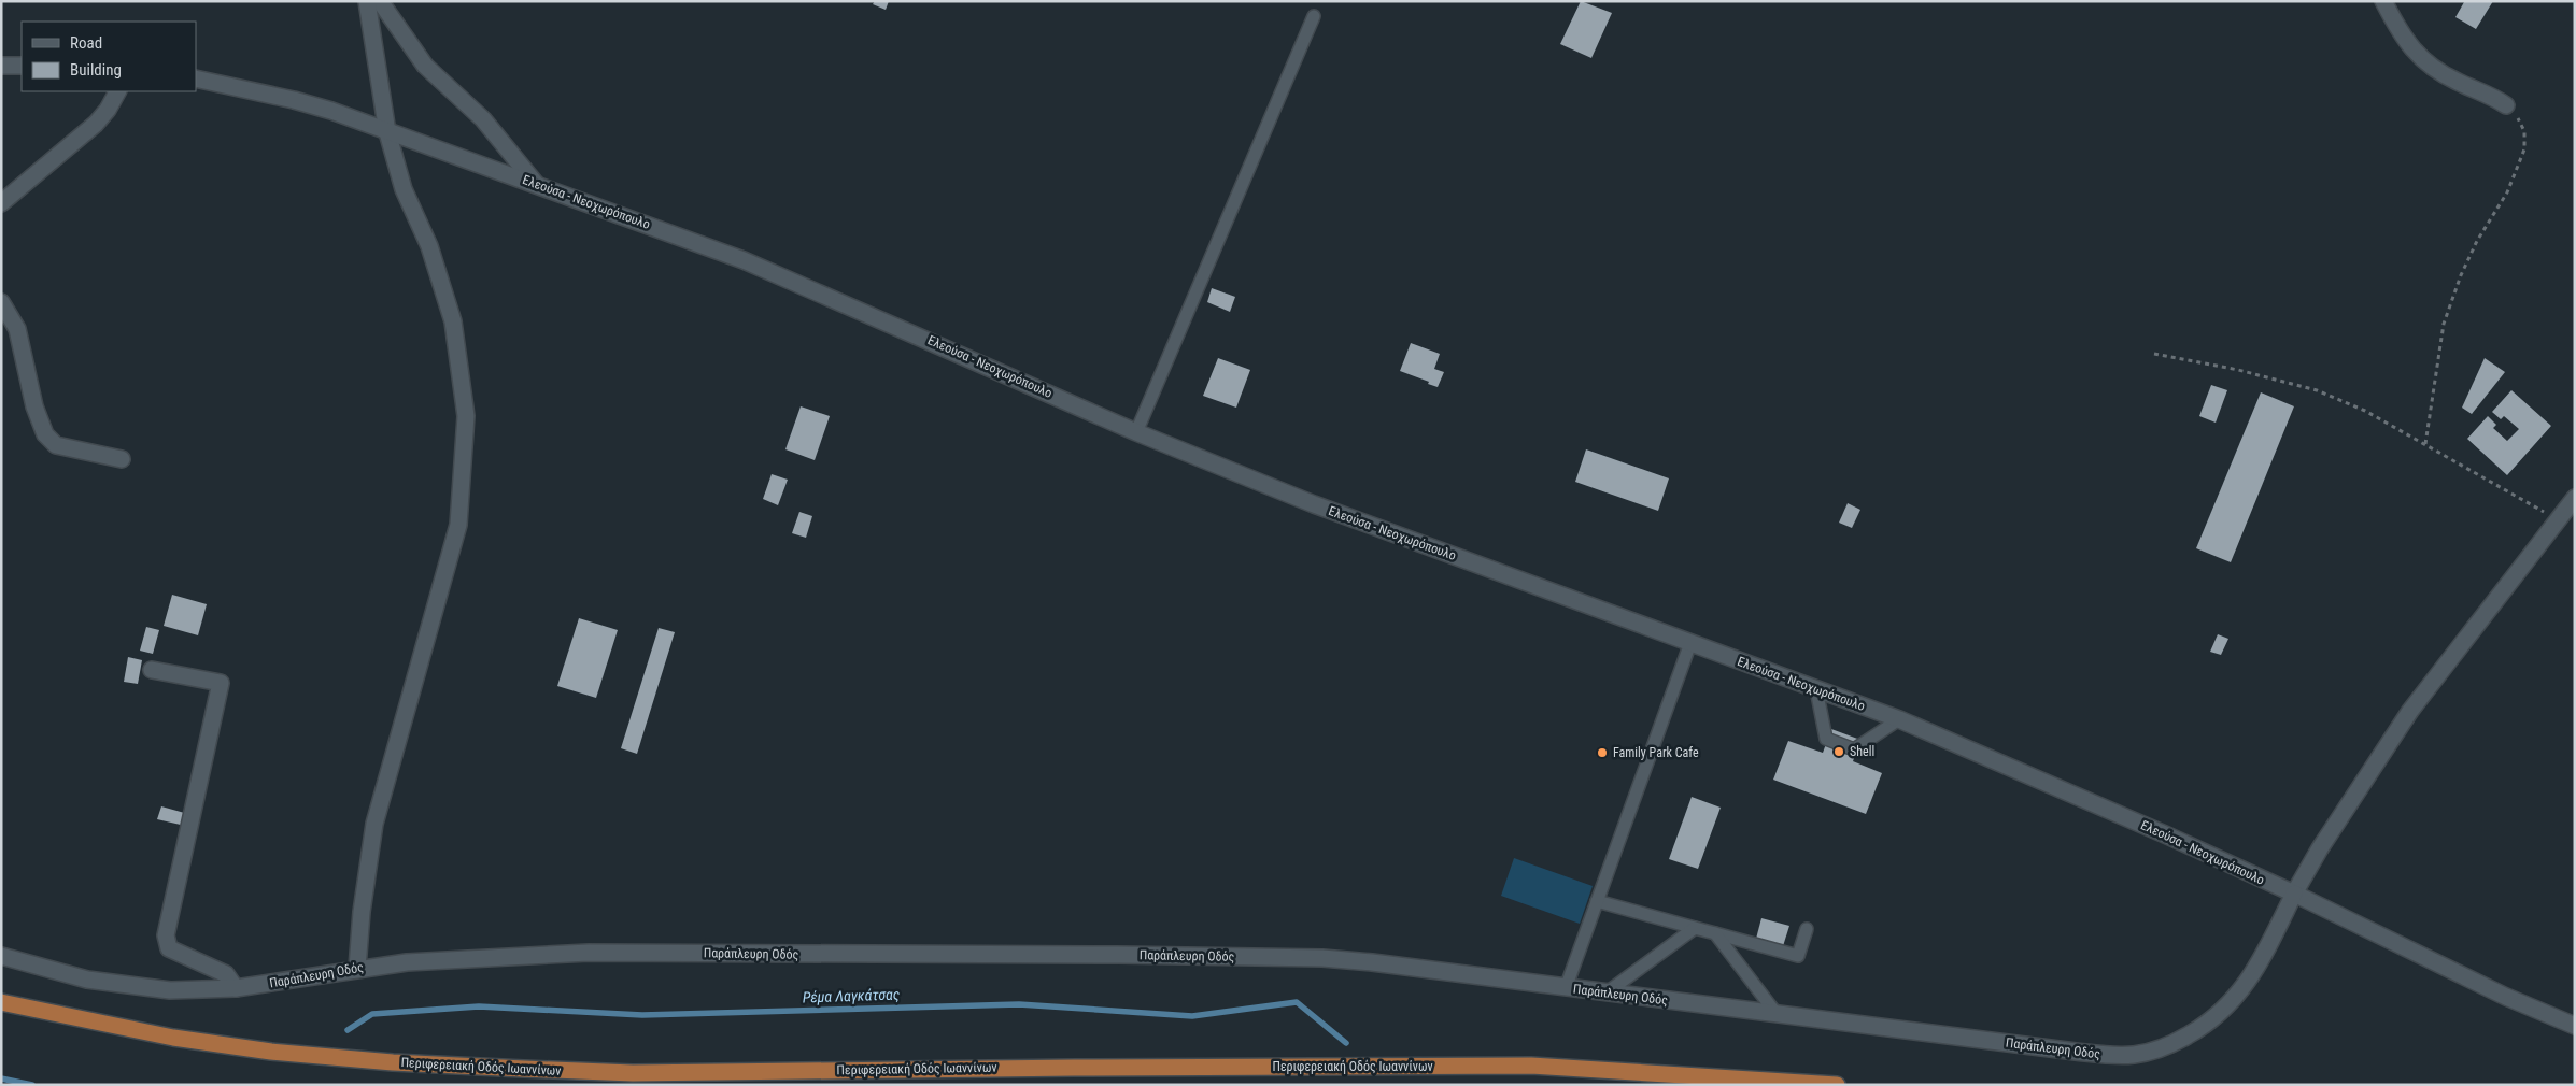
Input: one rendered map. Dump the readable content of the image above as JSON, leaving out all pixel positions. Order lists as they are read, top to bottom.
{
  "streets": {
    "highway": ["Περιφερειακή Οδός Ιωαννίνων"],
    "street": ["Ελεούσα - Νεοχωρόπουλο", "Παράπλευρη Οδός"]
  },
  "crossings": [
    ["Ελεούσα - Νεοχωρόπουλο", "Παράπλευρη Οδός"]
  ],
  "water": ["Ρέμα Λαγκάτσας"],
  "places": ["Shell", "Family Park Cafe"],
  "legend": ["Road", "Building"]
}
